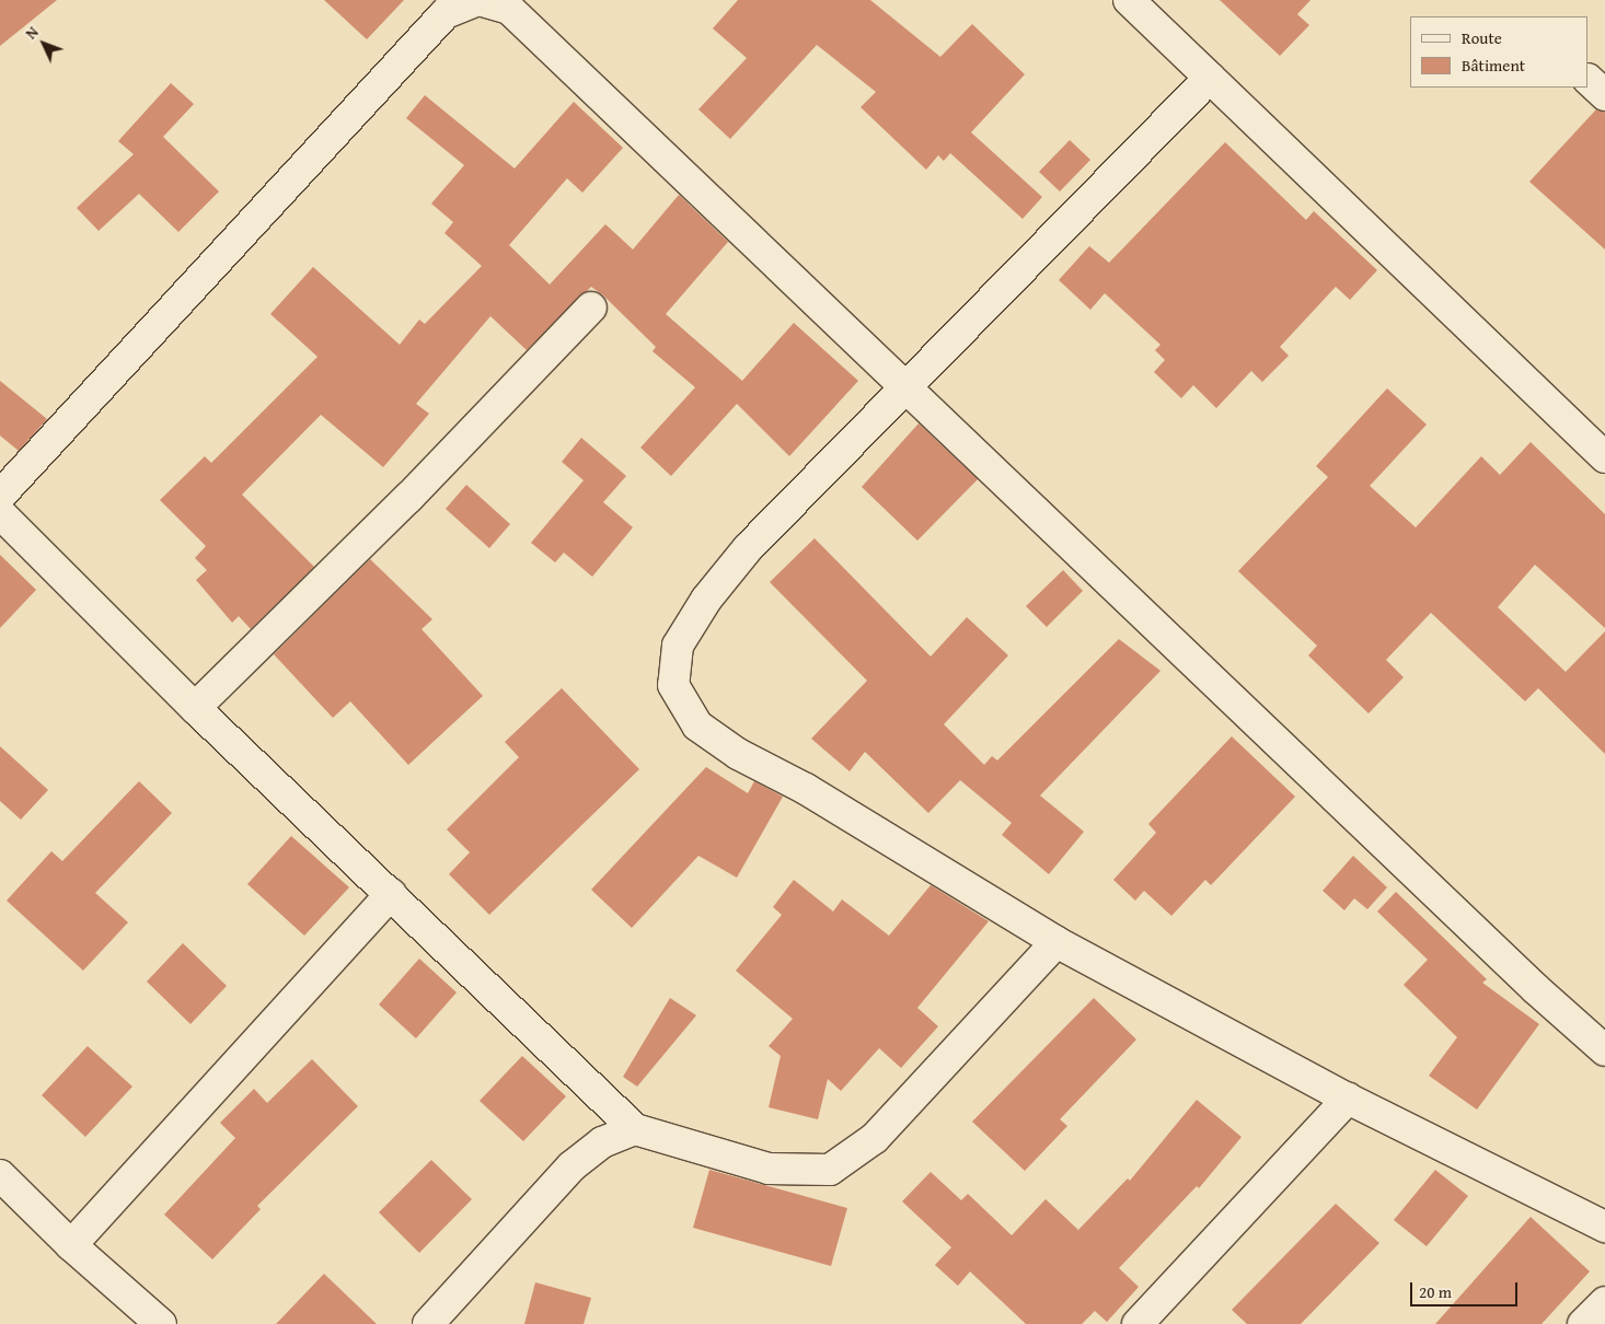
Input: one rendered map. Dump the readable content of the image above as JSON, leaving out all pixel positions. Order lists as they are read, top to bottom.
{
  "legend": ["Route", "Bâtiment"],
  "scale_bar": "20 m",
  "north": "top left"
}
